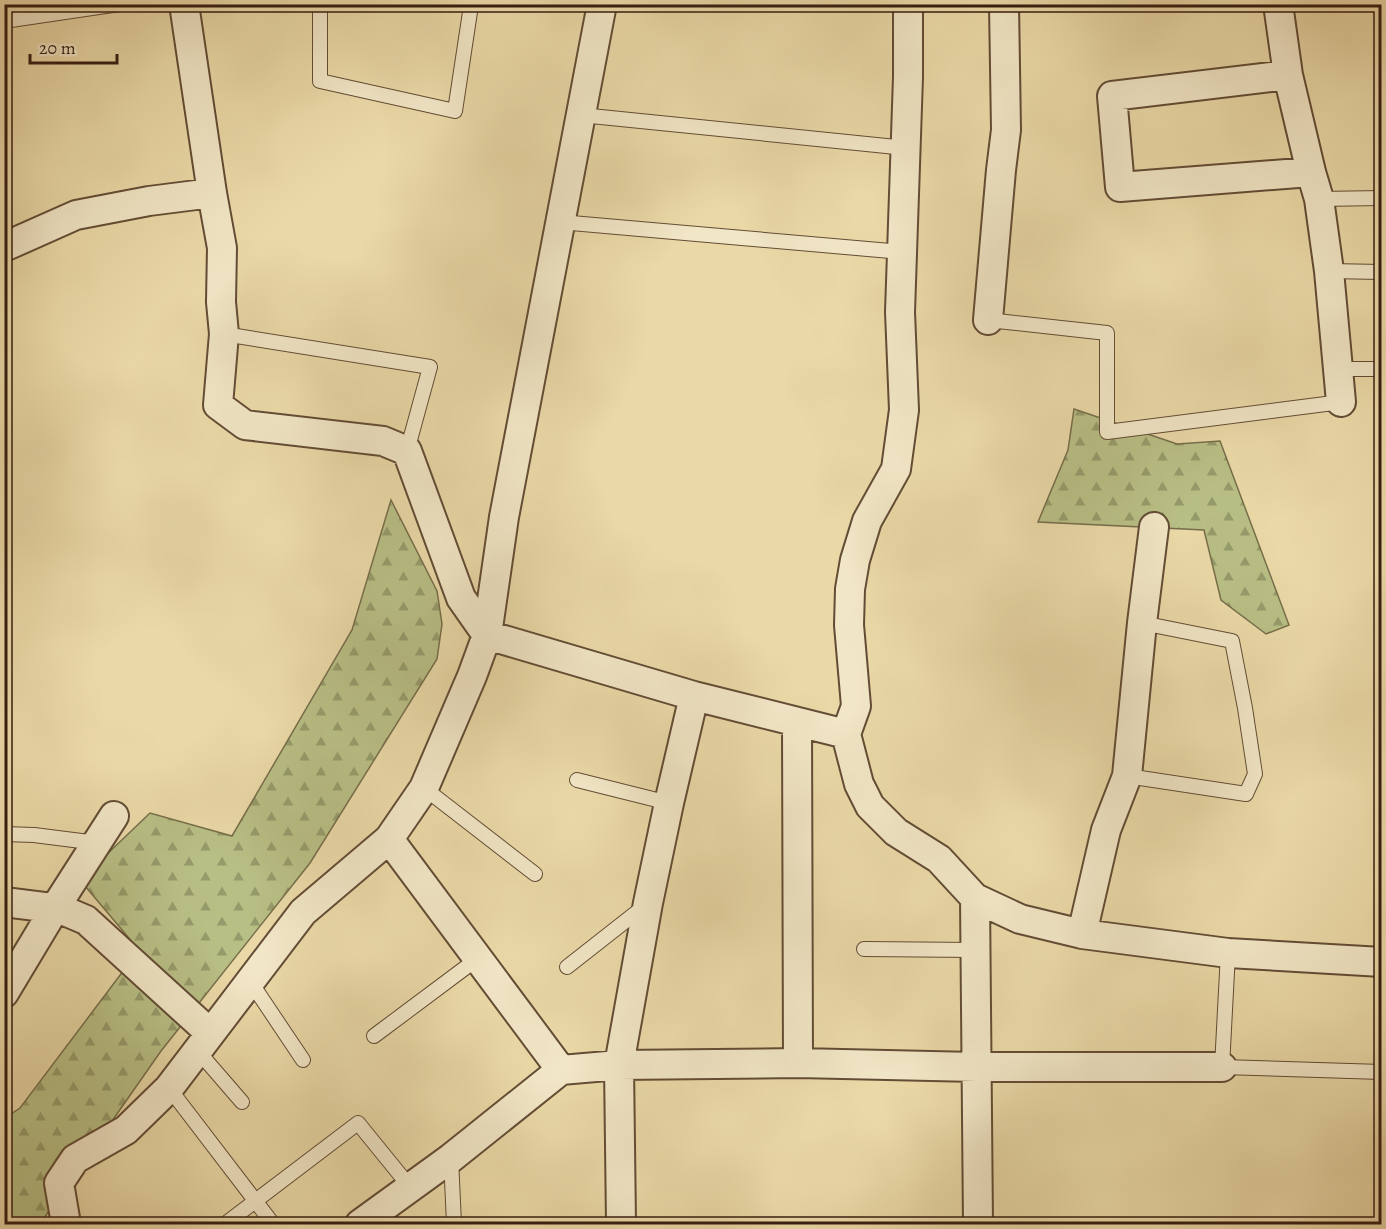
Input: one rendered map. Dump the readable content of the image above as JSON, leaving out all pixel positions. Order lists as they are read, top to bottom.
{
  "scale_bar": "20 m"
}
